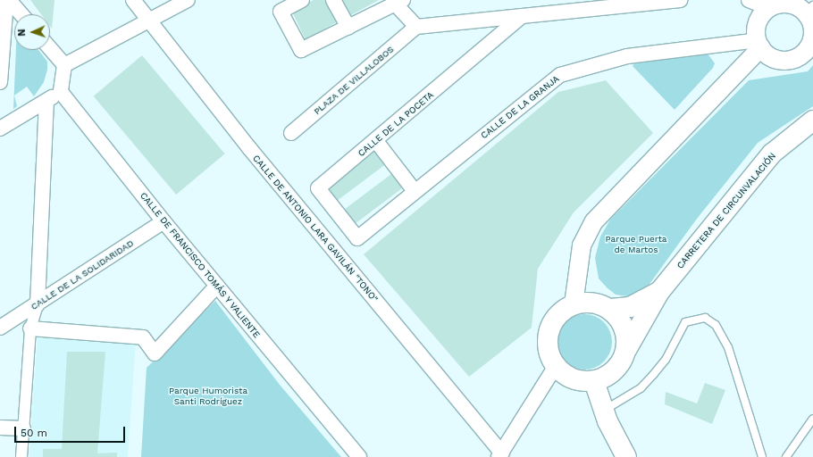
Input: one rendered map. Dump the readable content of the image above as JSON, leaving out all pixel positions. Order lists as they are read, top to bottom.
{
  "streets": {
    "main road": ["CARRETERA DE CIRCUNVALACIÓN"],
    "street": [
      "PLAZA DE VILLALOBOS",
      "CALLE DE LA GRANJA",
      "CALLE DE LA POCETA",
      "CALLE DE ANTONIO LARA GAVILÁN \"TONO\"",
      "CALLE DE FRANCISCO TOMÁS Y VALIENTE",
      "CALLE DE LA SOLIDARIDAD"
    ]
  },
  "crossings": [
    ["CALLE DE LA GRANJA", "CALLE DE LA POCETA"],
    ["CALLE DE FRANCISCO TOMÁS Y VALIENTE", "CALLE DE LA SOLIDARIDAD"]
  ],
  "parks": ["Parque Puerta de Martos", "Parque Humorista Santi Rodríguez"],
  "scale_bar": "50 m",
  "north": "left"
}
